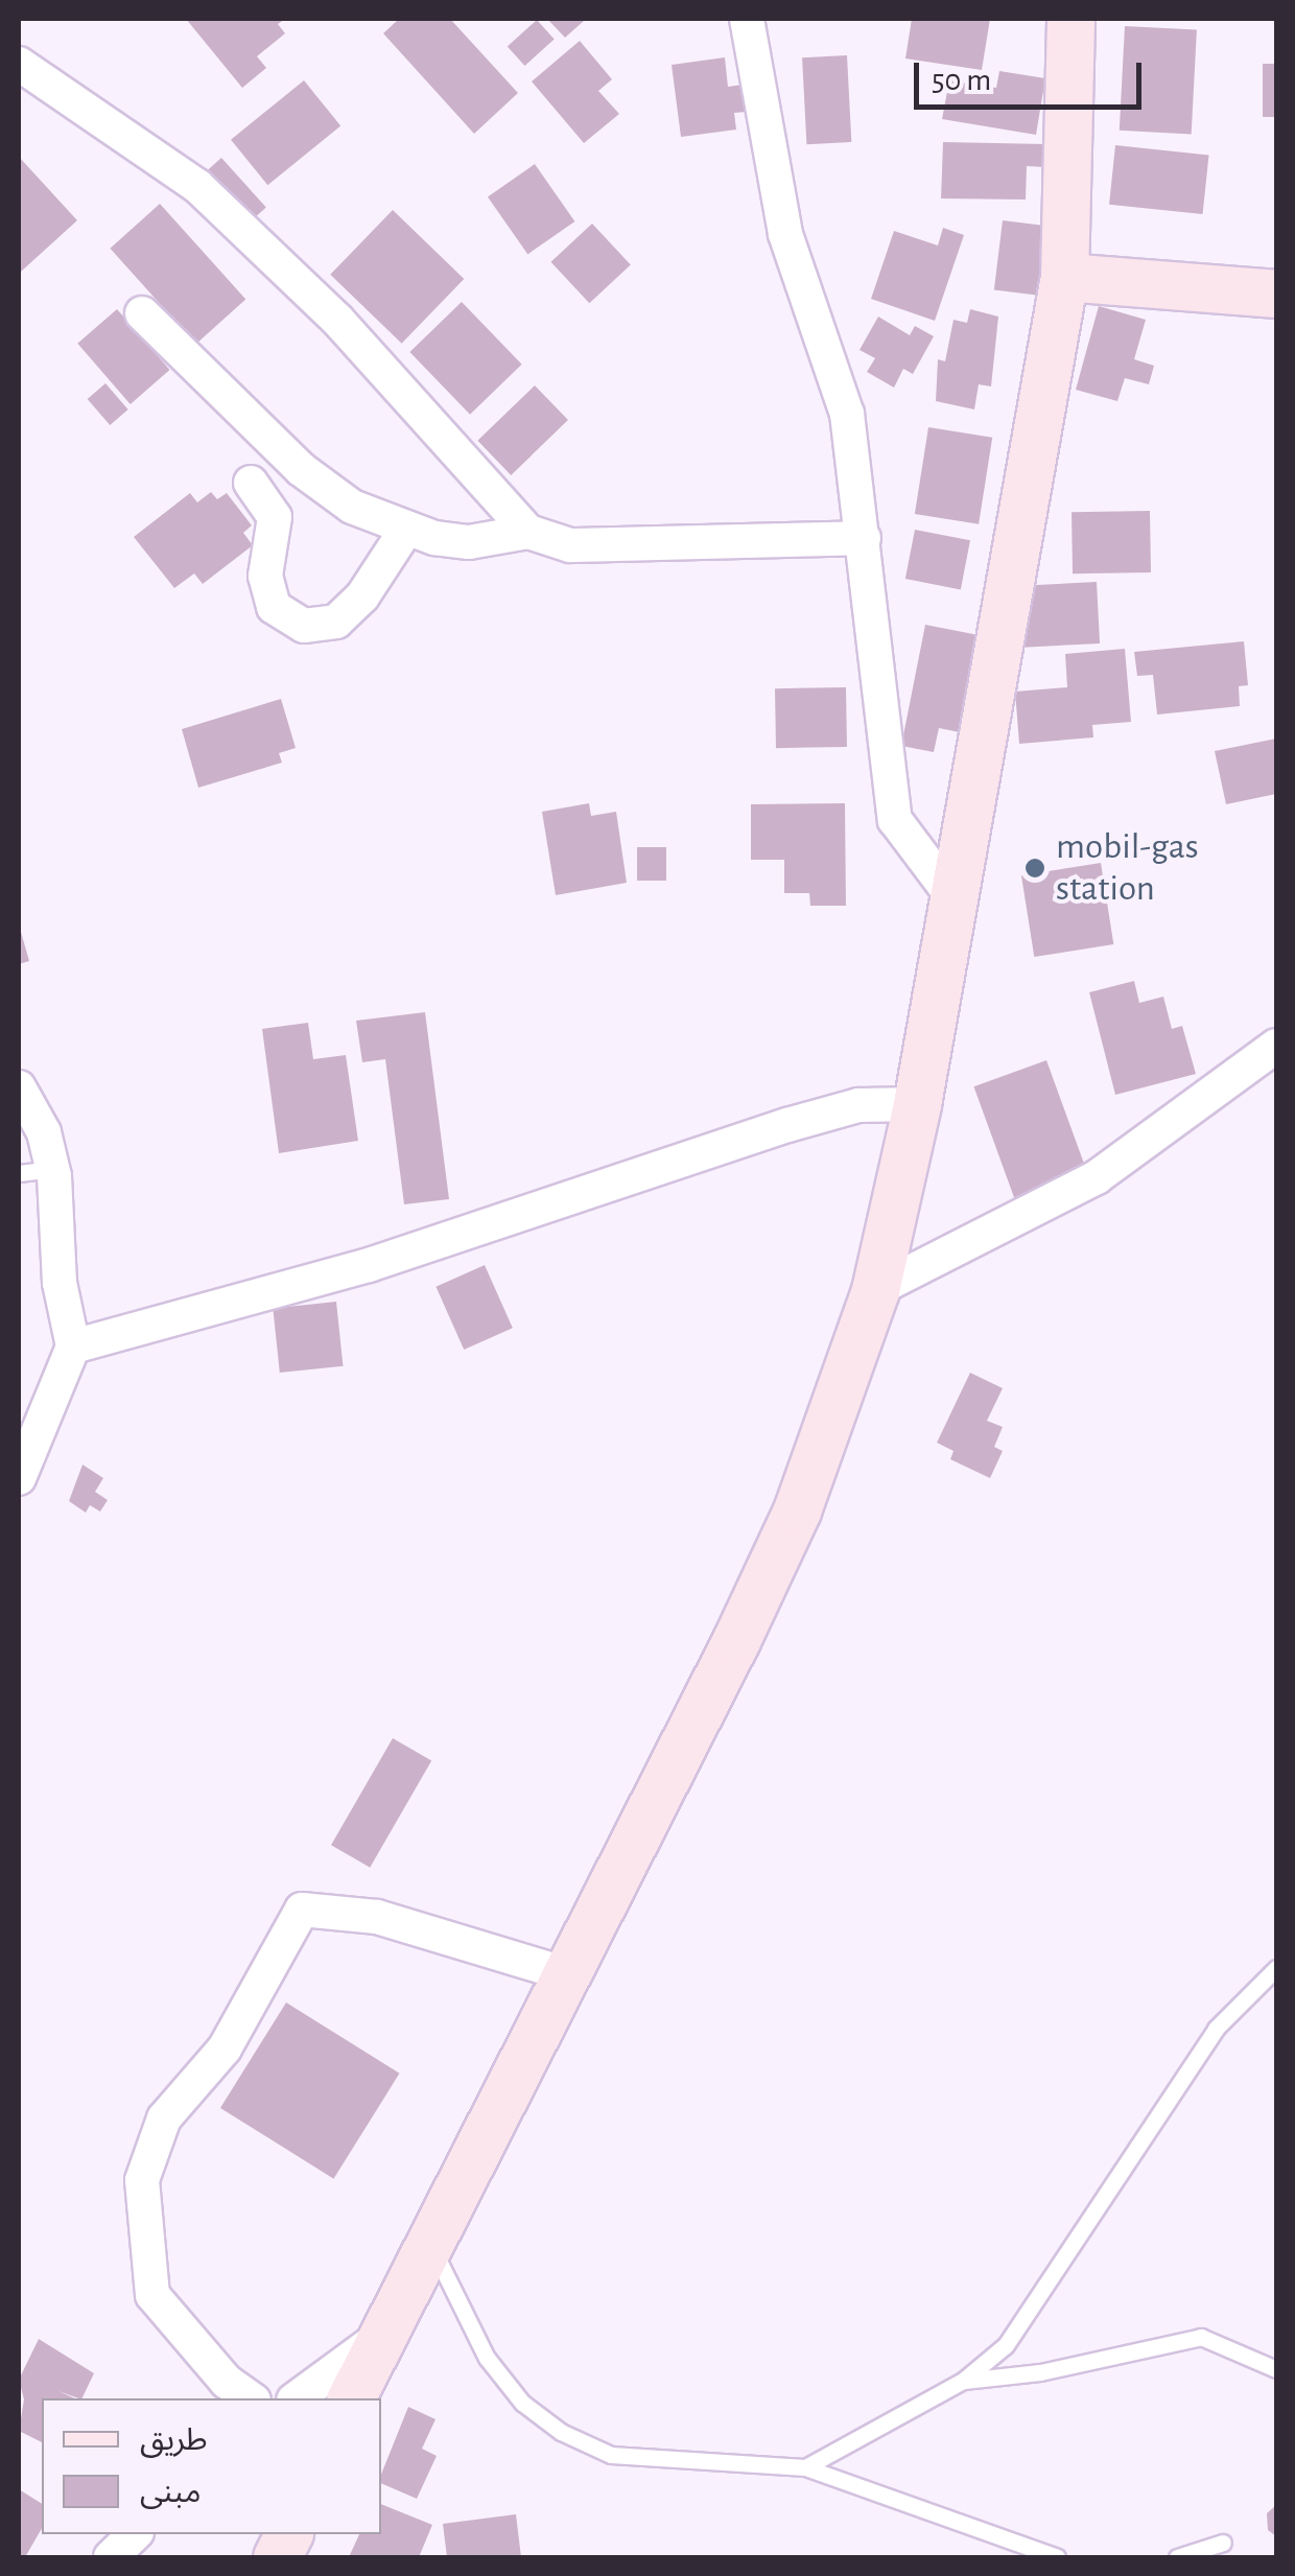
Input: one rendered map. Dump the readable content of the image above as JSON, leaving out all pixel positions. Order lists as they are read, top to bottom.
{
  "places": ["mobil-gas station"],
  "legend": ["طريق", "مبنى"],
  "scale_bar": "50 m"
}
